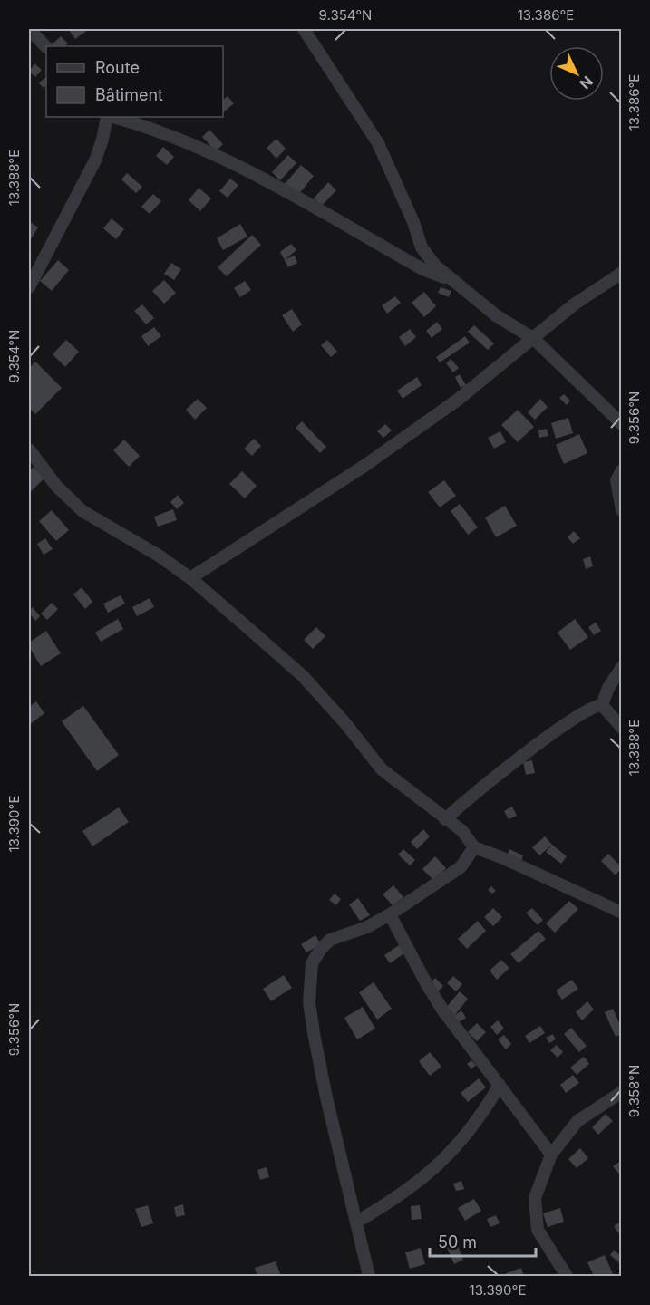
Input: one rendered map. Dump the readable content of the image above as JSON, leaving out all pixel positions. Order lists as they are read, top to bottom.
{
  "legend": ["Route", "Bâtiment"],
  "scale_bar": "50 m",
  "north": "bottom right",
  "coordinates": [
    "9.354°N",
    "13.386°E",
    "13.388°E",
    "9.356°N",
    "13.390°E",
    "9.358°N"
  ]
}
